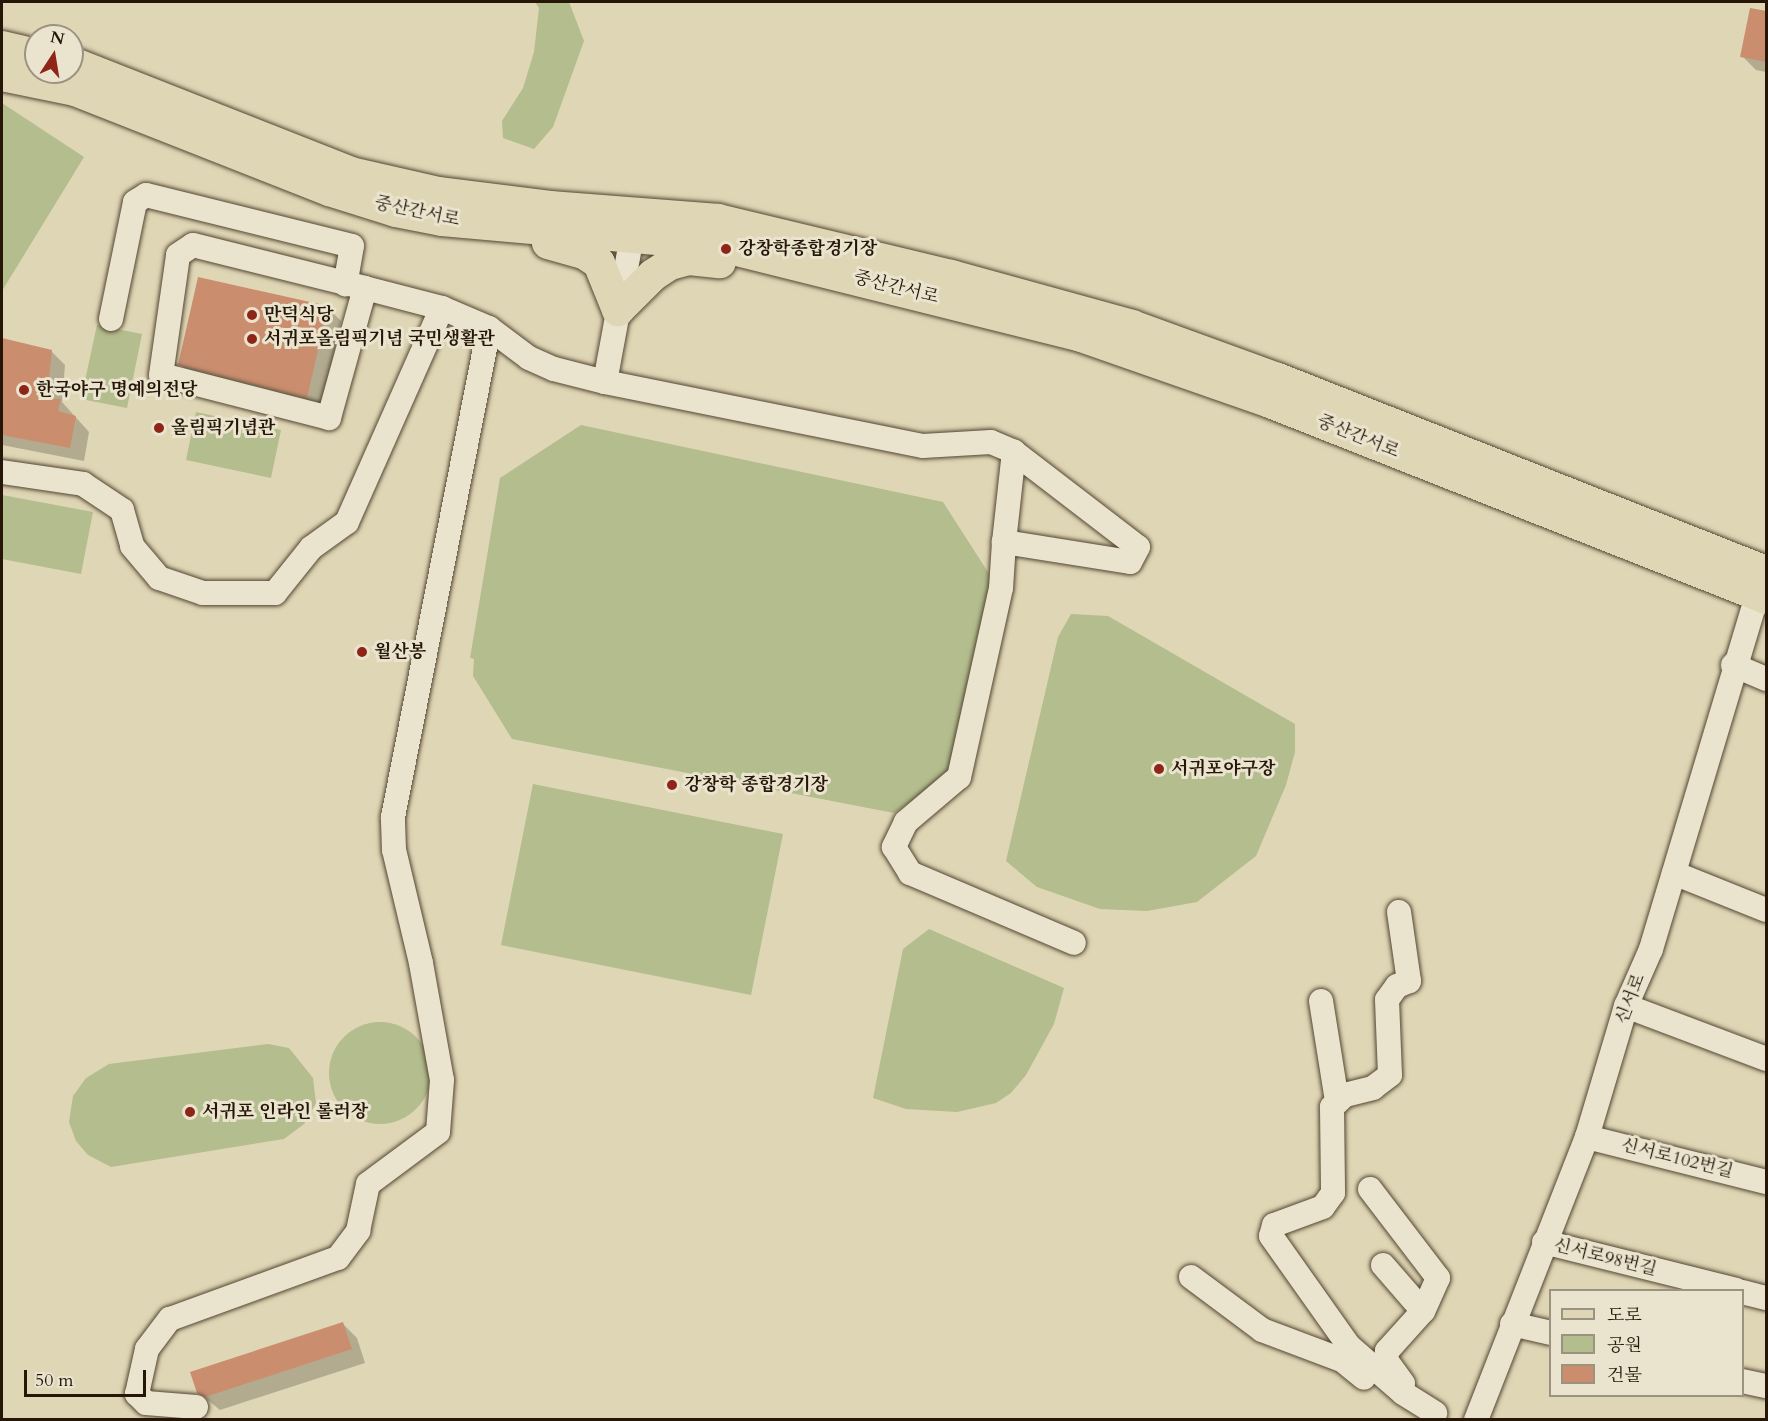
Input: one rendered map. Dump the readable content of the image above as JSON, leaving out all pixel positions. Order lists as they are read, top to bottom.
{
  "streets": {
    "main road": ["중산간서로"],
    "street": ["신서로", "신서로102번길", "신서로98번길"]
  },
  "crossings": [
    ["중산간서로", "신서로"],
    ["신서로", "신서로102번길"],
    ["신서로", "신서로98번길"]
  ],
  "places": [
    "강창학종합경기장",
    "만덕식당",
    "서귀포올림픽기념 국민생활관",
    "한국야구 명예의전당",
    "올림픽기념관",
    "월산봉",
    "서귀포야구장",
    "강창학 종합경기장",
    "서귀포 인라인 롤러장"
  ],
  "legend": ["도로", "공원", "건물"],
  "scale_bar": "50 m",
  "north": "top"
}
